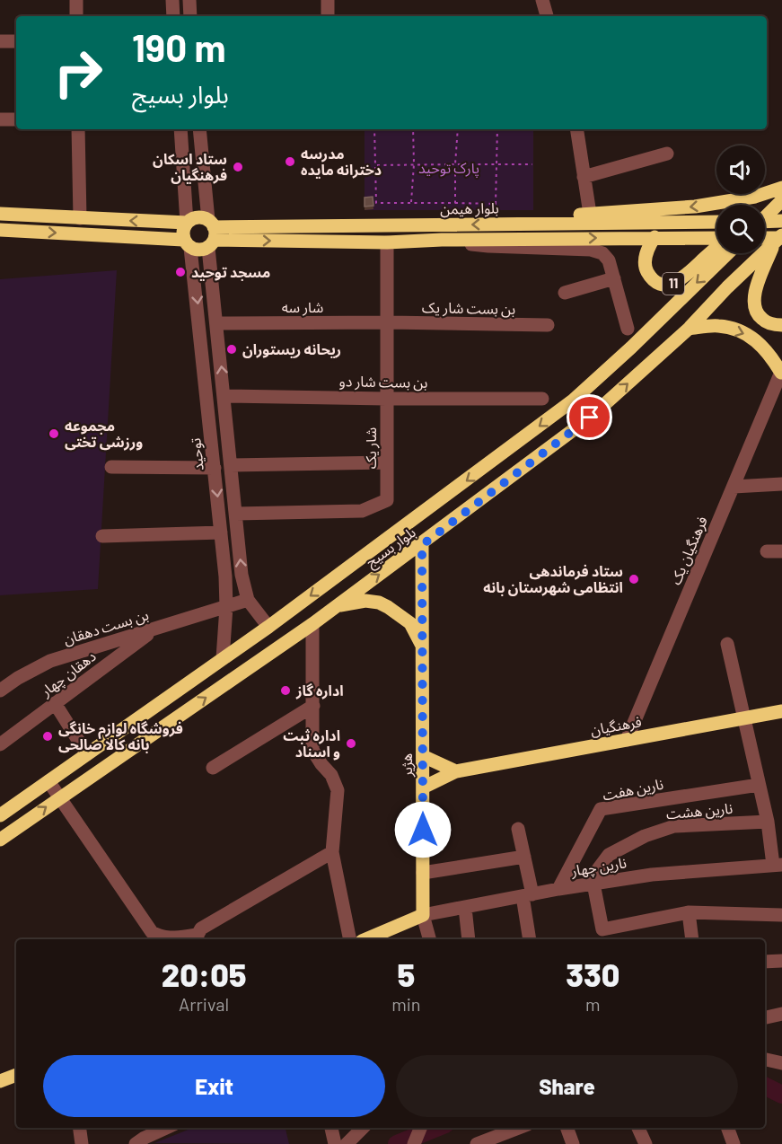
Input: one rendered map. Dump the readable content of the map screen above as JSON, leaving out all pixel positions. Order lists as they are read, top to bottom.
{
  "streets": {
    "main road": [
      "بلوار هیمن",
      "11",
      "بلوار بسیج",
      "فرهنگیان",
      "هژیر"
    ],
    "street": [
      "شار سه",
      "بن بست شار یک",
      "بن بست شار دو",
      "شار یک",
      "توحید",
      "فرهنگیان یک",
      "بن بست دهقان",
      "دهقان چهار",
      "نارین هفت",
      "نارین هشت",
      "نارین چهار"
    ]
  },
  "crossings": [
    ["بلوار هیمن", "توحید"],
    ["شار سه", "بن بست شار یک"],
    ["شار سه", "شار یک"],
    ["بن بست شار یک", "شار یک"],
    ["بن بست شار دو", "شار یک"],
    ["توحید", "بلوار بسیج"],
    ["توحید", "بن بست دهقان"],
    ["بلوار بسیج", "هژیر"],
    ["فرهنگیان یک", "فرهنگیان"],
    ["بن بست دهقان", "دهقان چهار"],
    ["فرهنگیان", "هژیر"],
    ["هژیر", "نارین چهار"],
    ["نارین هفت", "نارین چهار"],
    ["نارین هشت", "نارین چهار"]
  ],
  "parks": ["پارک توحید"],
  "places": [
    "مدرسه دخترانه مایده",
    "ستاد اسکان فرهنگیان",
    "مسجد توحید",
    "ریحانە ریستوران",
    "مجموعه ورزشی تختی",
    "ستاد فرماندهی انتظامی شهرستان بانه",
    "اداره گاز",
    "فروشگاه لوازم خانگی بانه کالا صالحی",
    "اداره ثبت و اسناد"
  ],
  "page": {
    "turn": ["190 m", "بلوار بسیج"],
    "eta": [
      "20:05",
      "Arrival",
      "5",
      "min",
      "330",
      "m"
    ],
    "buttons": ["Exit", "Share"]
  }
}
